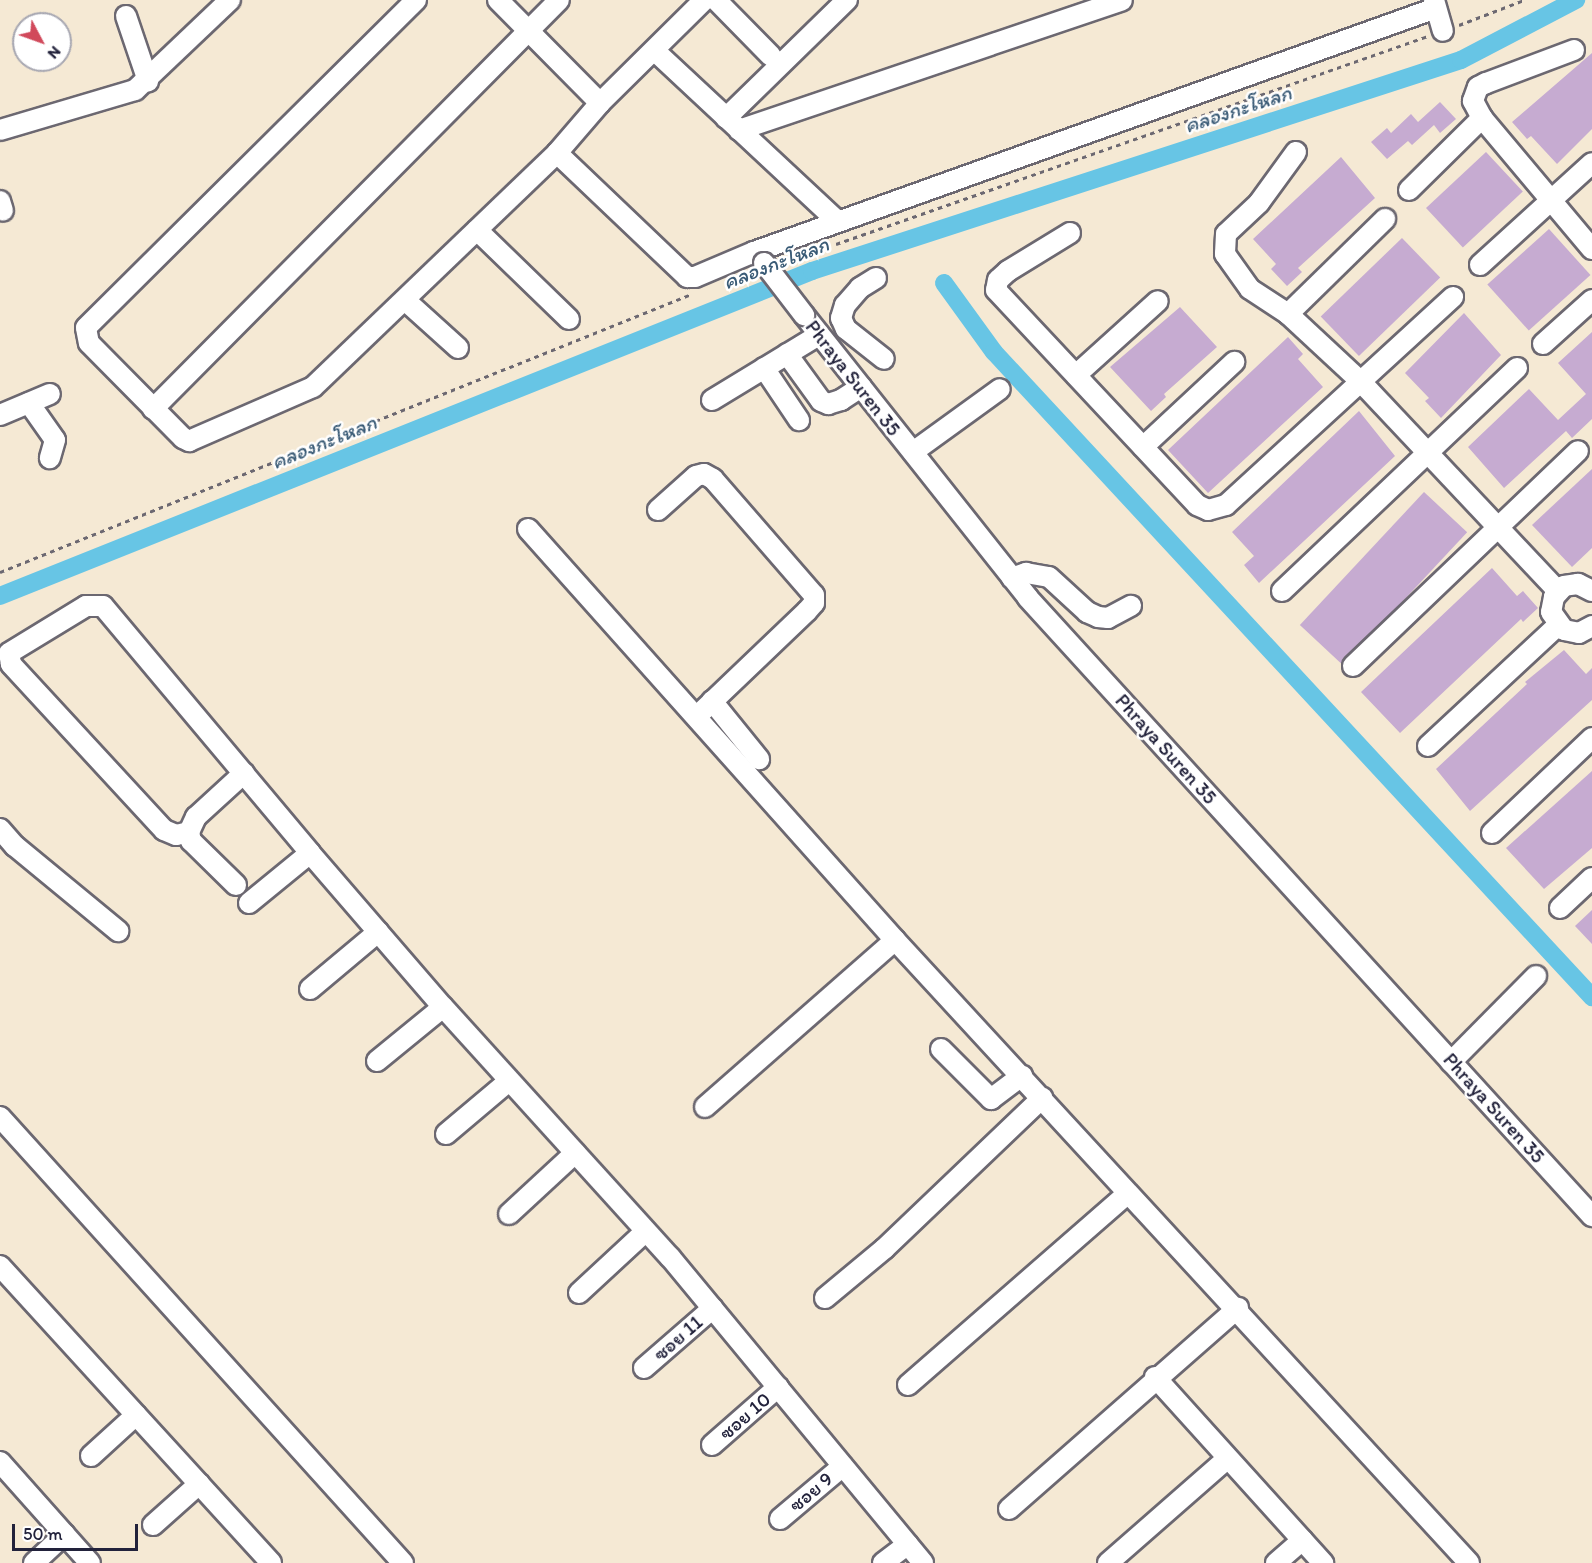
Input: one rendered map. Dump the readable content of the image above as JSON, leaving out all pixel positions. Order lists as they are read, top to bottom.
{
  "streets": {
    "street": [
      "Phraya Suren 35",
      "ซอย 11",
      "ซอย 10",
      "ซอย 9"
    ]
  },
  "water": ["คลองกะโหลก"],
  "scale_bar": "50 m",
  "north": "bottom right"
}
